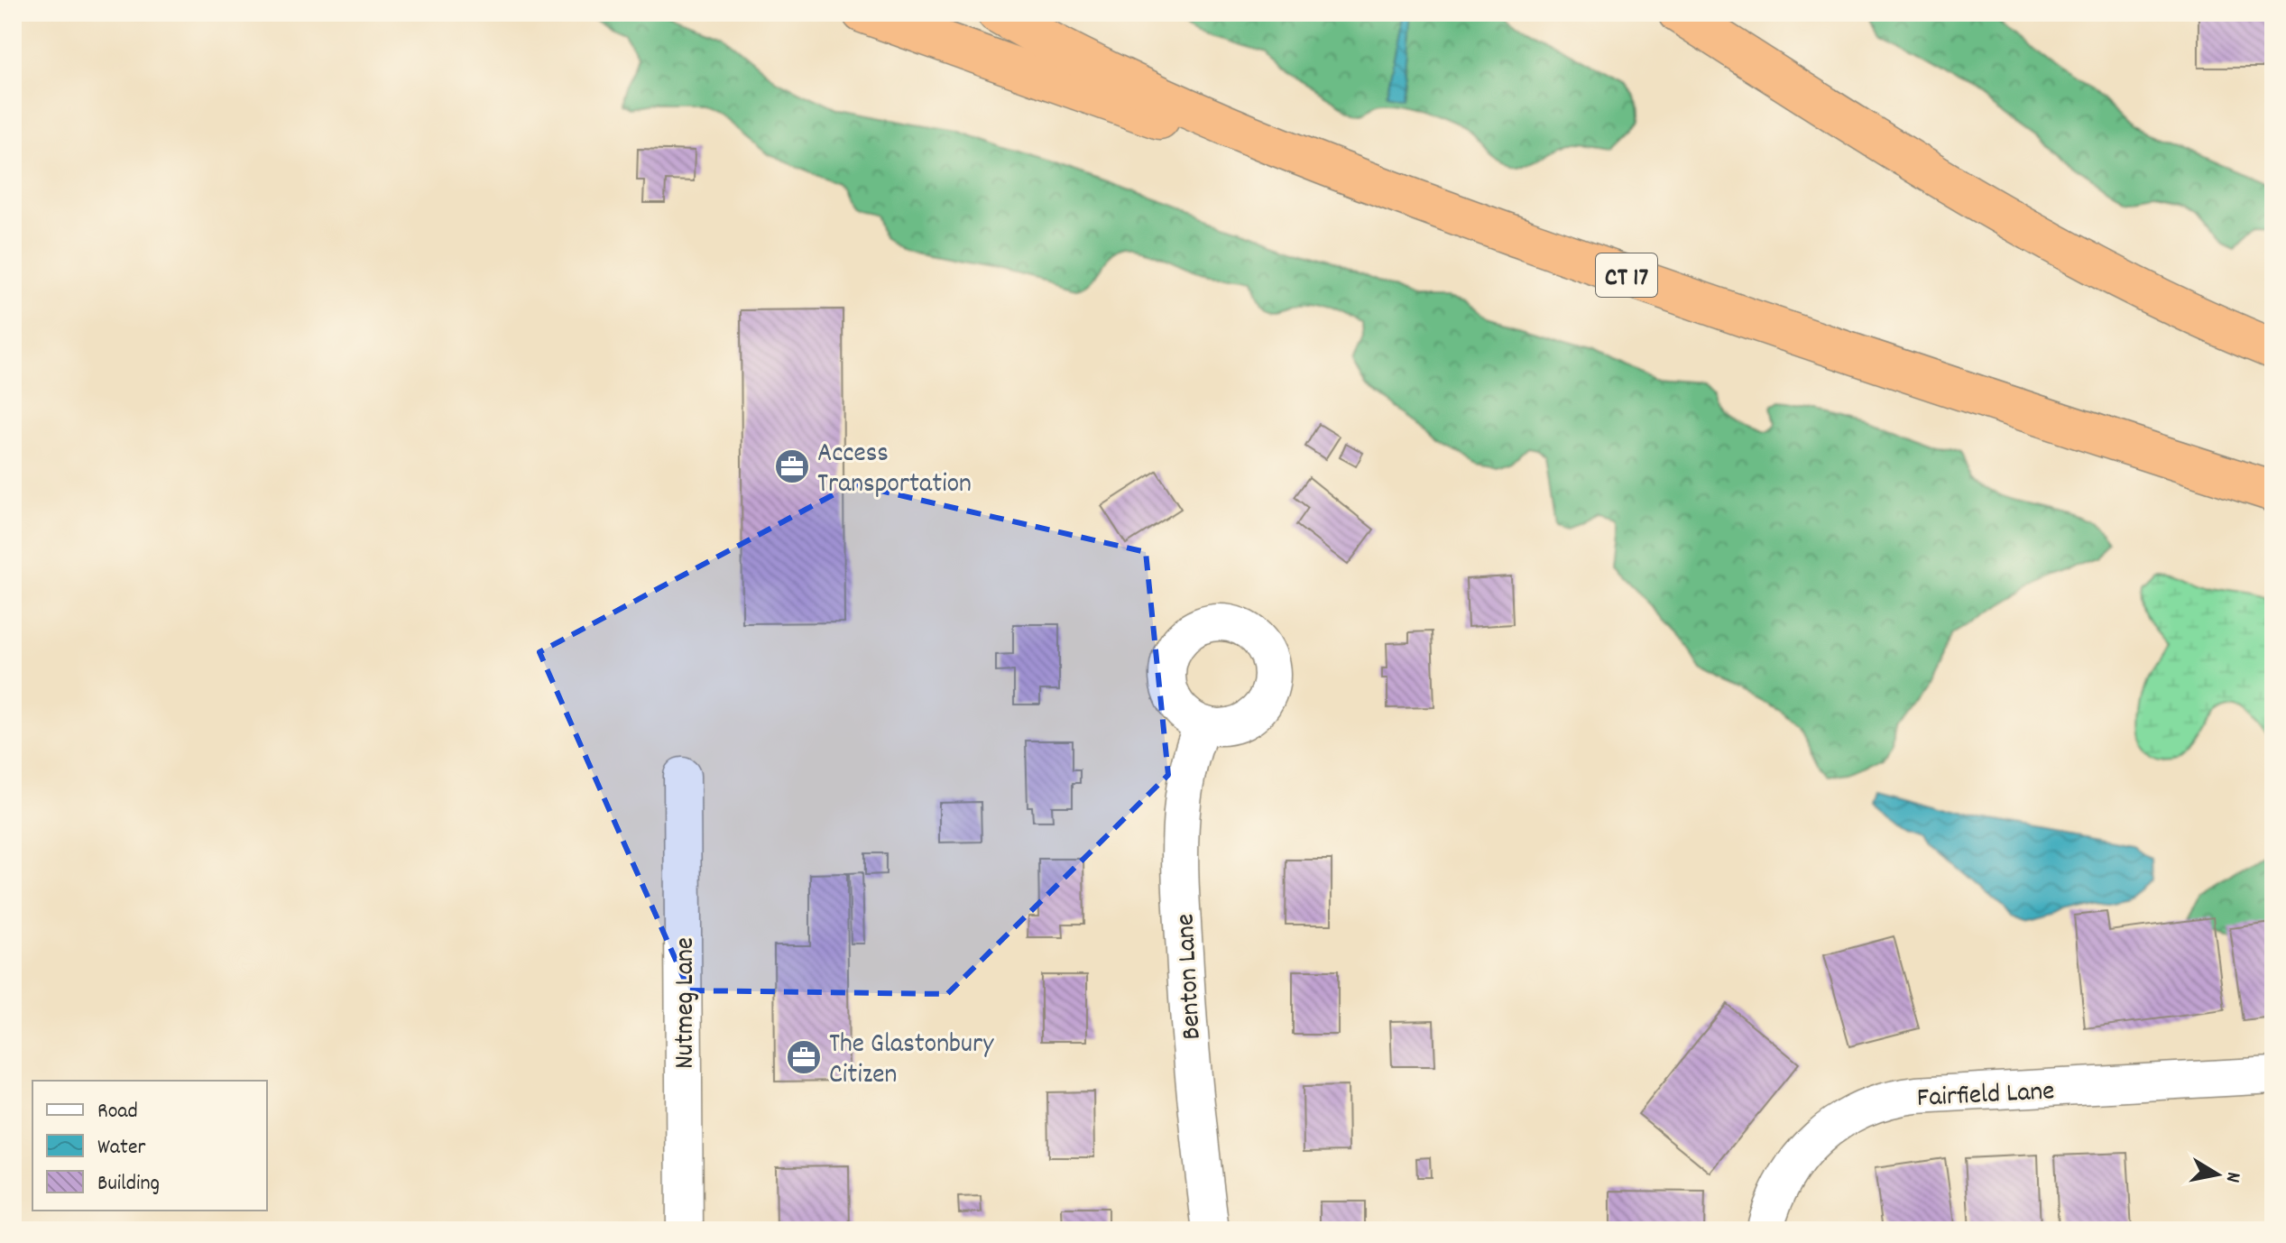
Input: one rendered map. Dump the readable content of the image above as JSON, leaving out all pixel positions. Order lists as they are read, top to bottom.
{
  "streets": {
    "highway": ["CT 17"],
    "street": ["Benton Lane", "Nutmeg Lane", "Fairfield Lane"]
  },
  "places": {
    "office": ["Access Transportation", "The Glastonbury Citizen"]
  },
  "legend": ["Road", "Water", "Building"],
  "north": "right"
}
